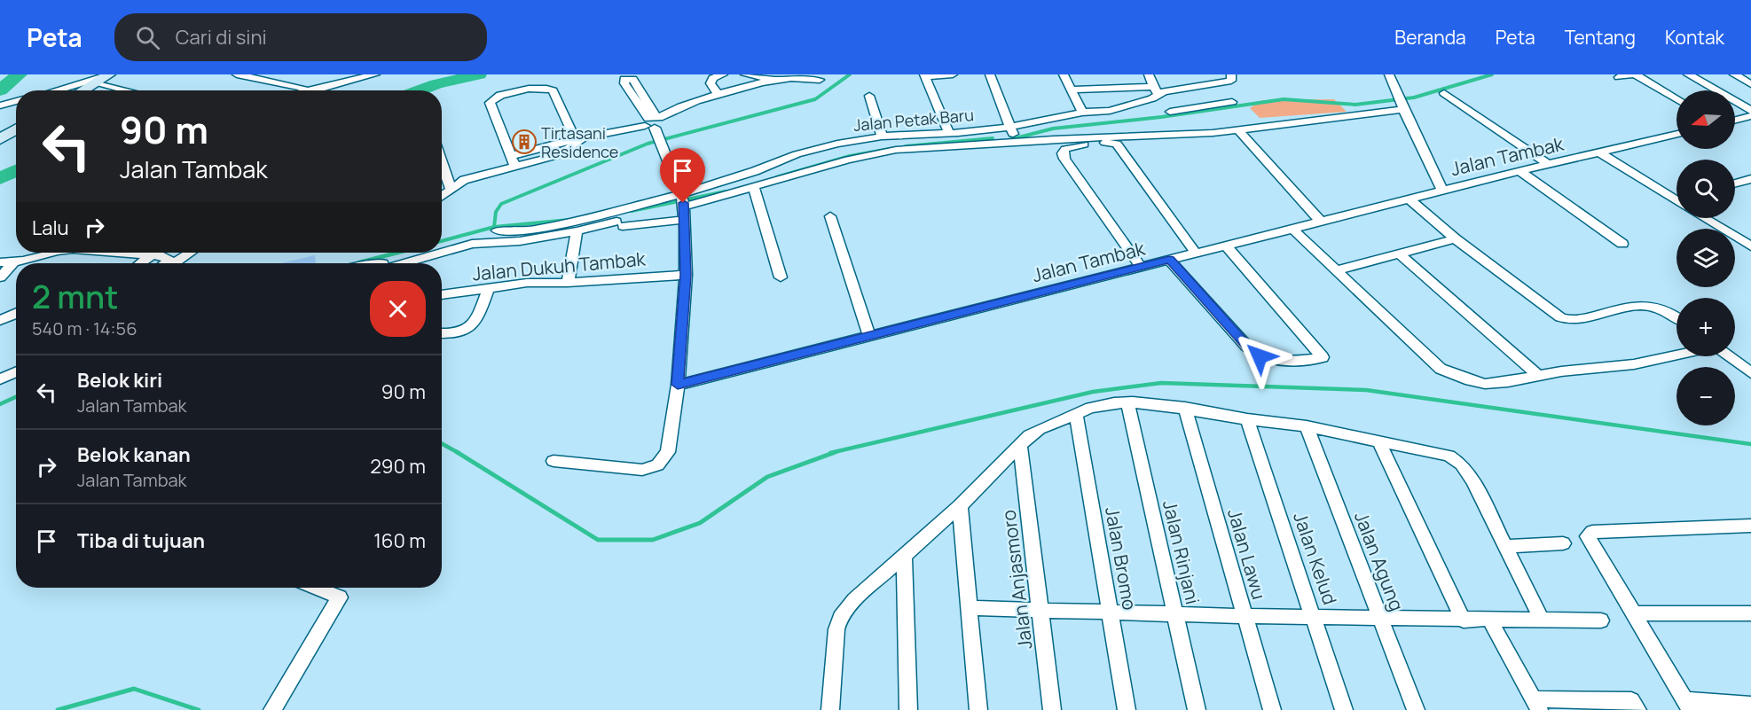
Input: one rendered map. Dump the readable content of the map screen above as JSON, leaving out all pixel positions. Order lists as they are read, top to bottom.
{
  "streets": {
    "street": [
      "Jalan Petak Baru",
      "Jalan Tambak",
      "Jalan Dukuh Tambak",
      "Jalan Rinjani",
      "Jalan Lawu",
      "Jalan Bromo",
      "Jalan Kelud",
      "Jalan Agung",
      "Jalan Anjasmoro"
    ]
  },
  "places": {
    "building": ["Tirtasani Residence"]
  },
  "north": "left",
  "page": {
    "header": "Peta",
    "search": "Cari di sini",
    "nav": [
      "Beranda",
      "Peta",
      "Tentang",
      "Kontak"
    ],
    "map_buttons": ["+", "−"],
    "turn": ["90 m", "Jalan Tambak"],
    "then": "Lalu",
    "heading": ["2 mnt", "540 m · 14:56"],
    "list": [
      {
        "name": "Belok kiri",
        "note": "Jalan Tambak",
        "value": "90 m"
      },
      {
        "name": "Belok kanan",
        "note": "Jalan Tambak",
        "value": "290 m"
      },
      {
        "name": "Tiba di tujuan",
        "value": "160 m"
      }
    ]
  }
}
